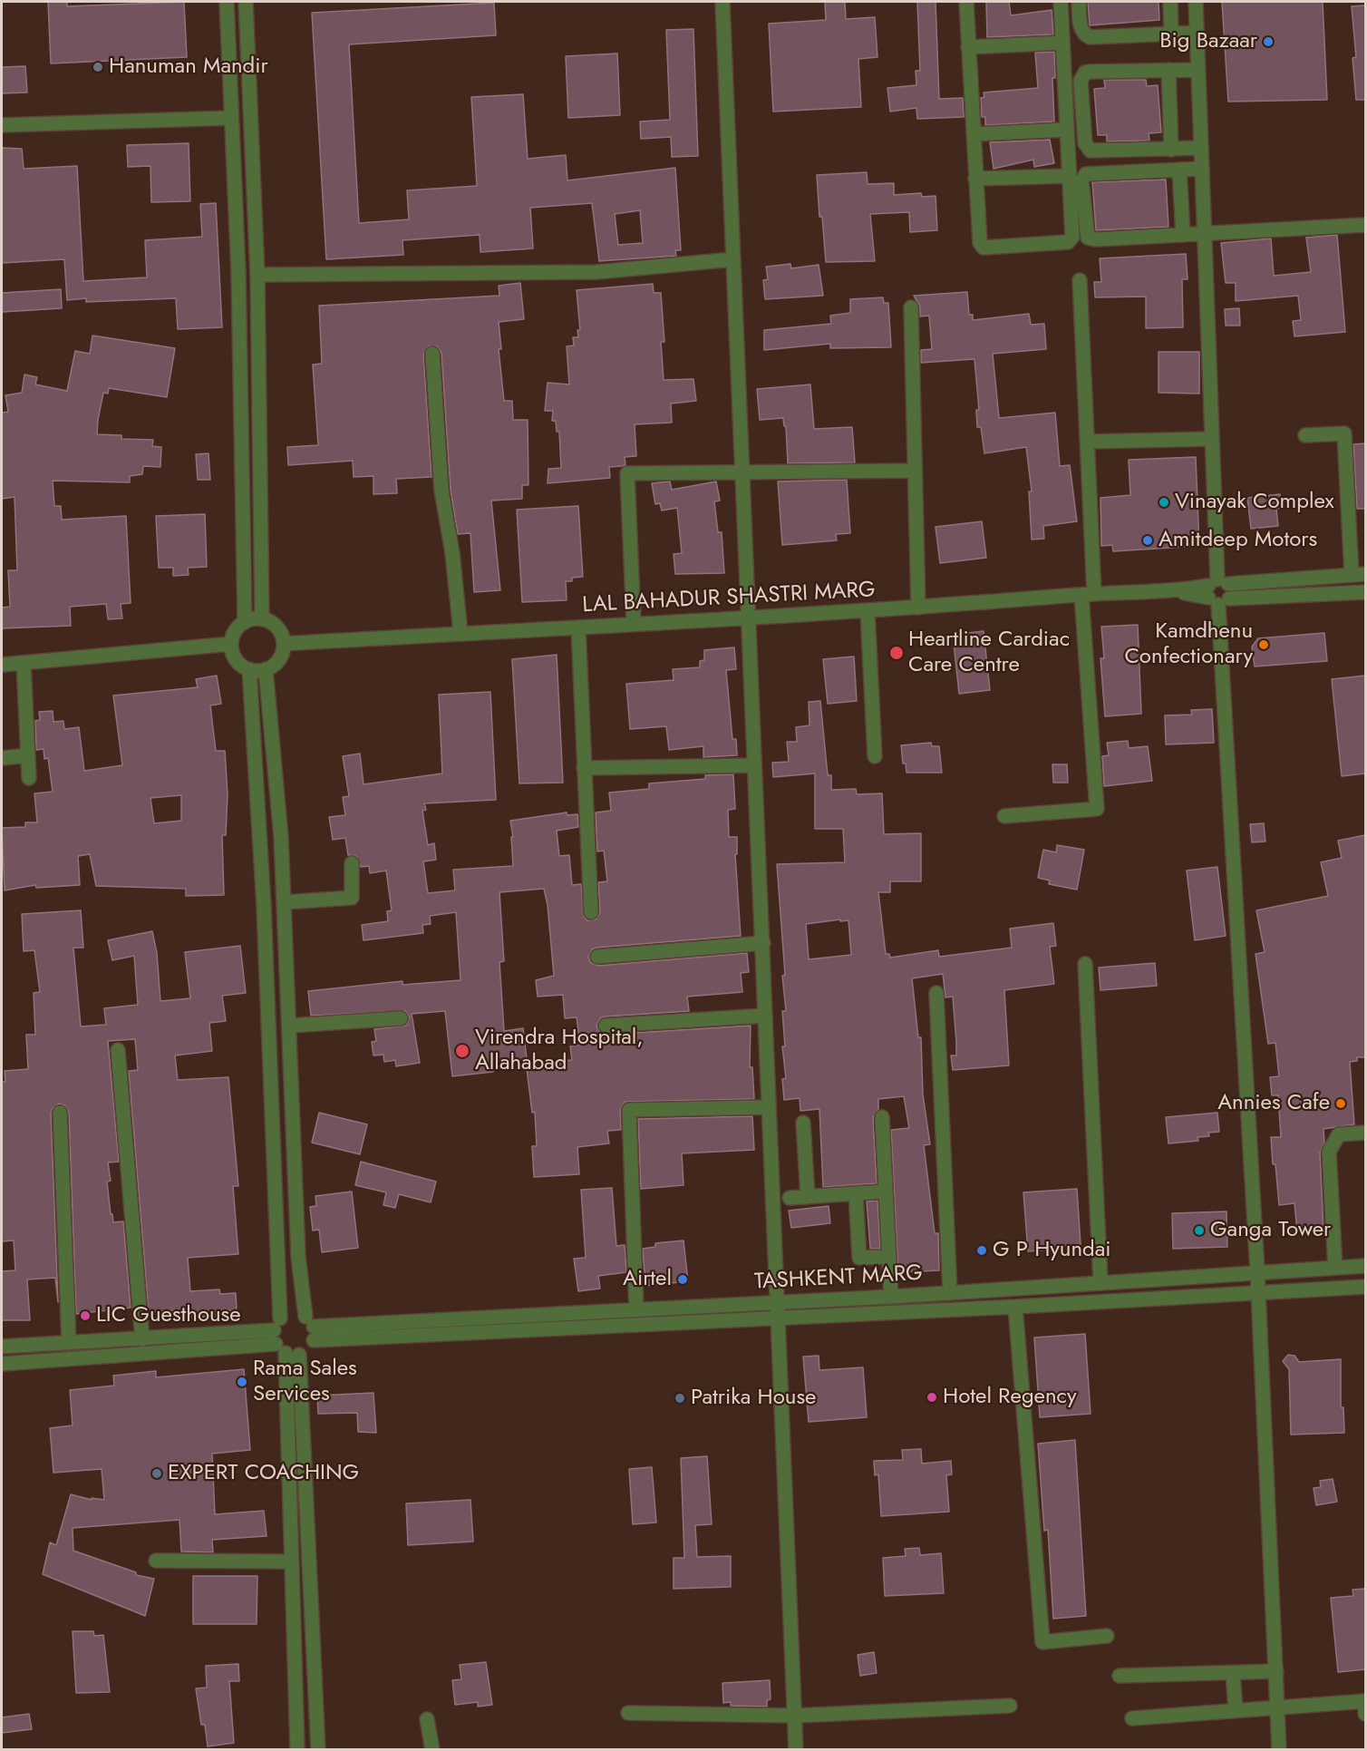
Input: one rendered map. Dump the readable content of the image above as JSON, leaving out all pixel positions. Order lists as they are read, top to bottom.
{
  "streets": {
    "street": ["LAL BAHADUR SHASTRI MARG", "TASHKENT MARG"]
  },
  "places": [
    "Big Bazaar",
    "Hanuman Mandir",
    "Vinayak Complex",
    "Amitdeep Motors",
    "Kamdhenu Confectionary",
    "Heartline Cardiac Care Centre",
    "Virendra Hospital, Allahabad",
    "Annies Cafe",
    "Ganga Tower",
    "G P Hyundai",
    "Airtel",
    "LIC Guesthouse",
    "Rama Sales Services",
    "Hotel Regency",
    "Patrika House",
    "EXPERT COACHING"
  ]
}
